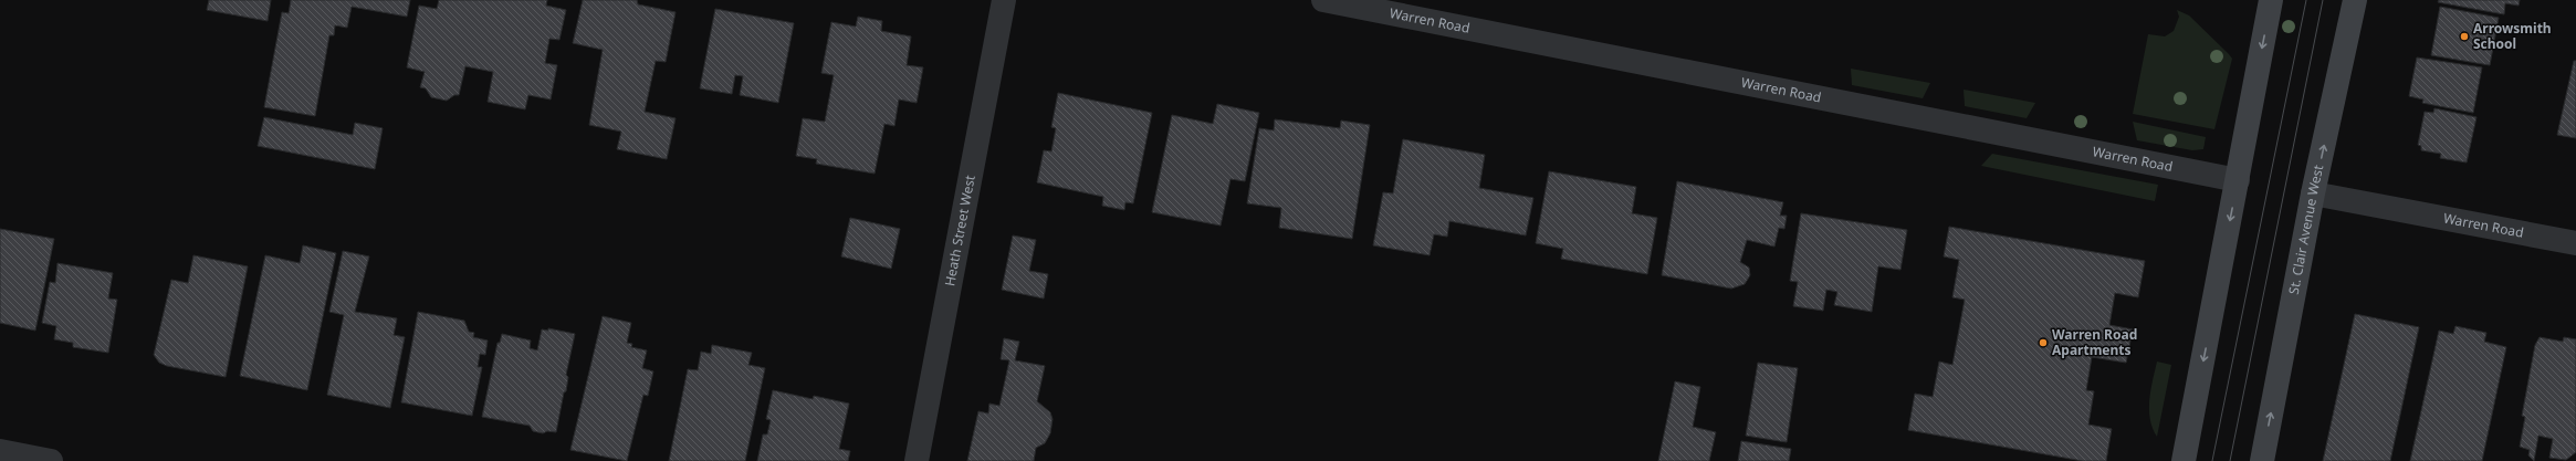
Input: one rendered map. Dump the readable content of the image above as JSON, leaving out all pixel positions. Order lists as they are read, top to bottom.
{
  "streets": {
    "main road": ["St. Clair Avenue West"],
    "street": ["Warren Road", "Heath Street West"]
  },
  "crossings": [
    ["Warren Road", "St. Clair Avenue West"]
  ],
  "places": ["Arrowsmith School", "Warren Road Apartments"]
}
